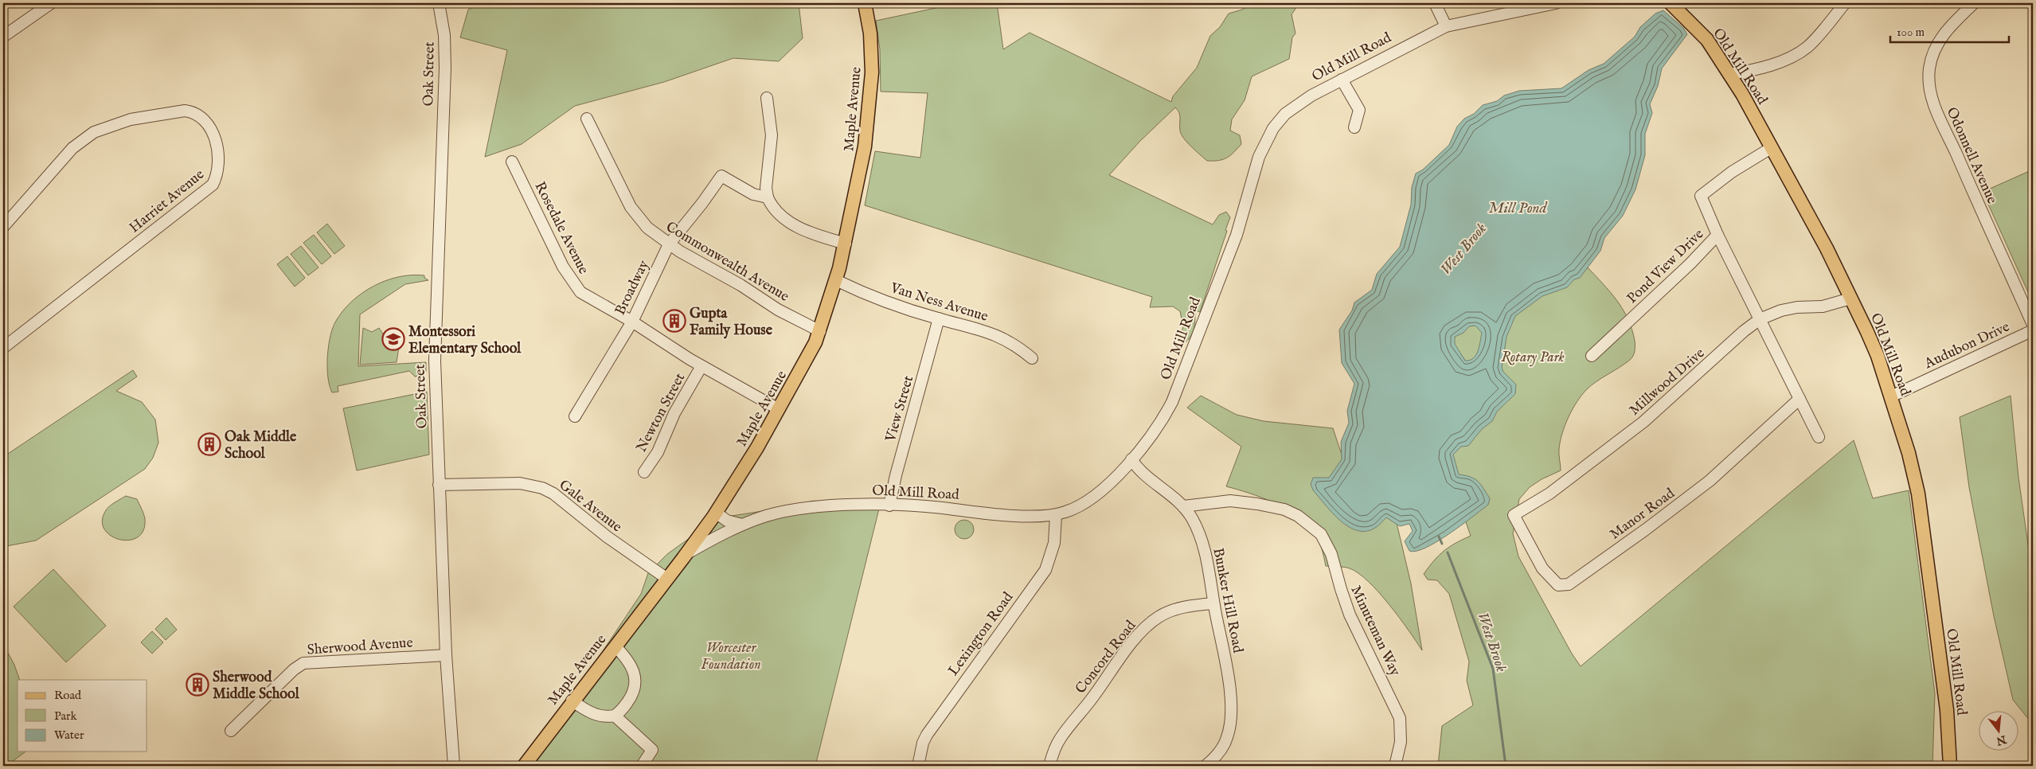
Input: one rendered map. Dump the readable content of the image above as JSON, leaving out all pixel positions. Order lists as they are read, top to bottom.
{
  "streets": {
    "main road": ["Old Mill Road", "Maple Avenue"],
    "street": [
      "Oak Street",
      "Odonnell Avenue",
      "Harriet Avenue",
      "Rosedale Avenue",
      "Commonwealth Avenue",
      "Pond View Drive",
      "Broadway",
      "Van Ness Avenue",
      "Audubon Drive",
      "Millwood Drive",
      "View Street",
      "Newton Street",
      "Gale Avenue",
      "Manor Road",
      "Bunker Hill Road",
      "Minuteman Way",
      "Lexington Road",
      "Sherwood Avenue",
      "Concord Road"
    ]
  },
  "crossings": [
    ["Old Mill Road", "Maple Avenue"],
    ["Old Mill Road", "Pond View Drive"],
    ["Old Mill Road", "Audubon Drive"],
    ["Old Mill Road", "Millwood Drive"],
    ["Old Mill Road", "View Street"],
    ["Old Mill Road", "Bunker Hill Road"],
    ["Old Mill Road", "Lexington Road"],
    ["Oak Street", "Gale Avenue"],
    ["Oak Street", "Sherwood Avenue"],
    ["Maple Avenue", "Rosedale Avenue"],
    ["Maple Avenue", "Commonwealth Avenue"],
    ["Maple Avenue", "Van Ness Avenue"],
    ["Maple Avenue", "Gale Avenue"],
    ["Rosedale Avenue", "Broadway"],
    ["Rosedale Avenue", "Newton Street"],
    ["Commonwealth Avenue", "Broadway"],
    ["Van Ness Avenue", "View Street"],
    ["Millwood Drive", "Manor Road"],
    ["Bunker Hill Road", "Minuteman Way"],
    ["Bunker Hill Road", "Concord Road"]
  ],
  "water": ["Mill Pond", "West Brook"],
  "parks": ["Rotary Park", "Worcester Foundation"],
  "places": {
    "building": ["Gupta Family House", "Oak Middle School", "Sherwood Middle School"],
    "school or university": ["Montessori Elementary School"]
  },
  "legend": ["Road", "Park", "Water"],
  "scale_bar": "100 m",
  "north": "bottom"
}
